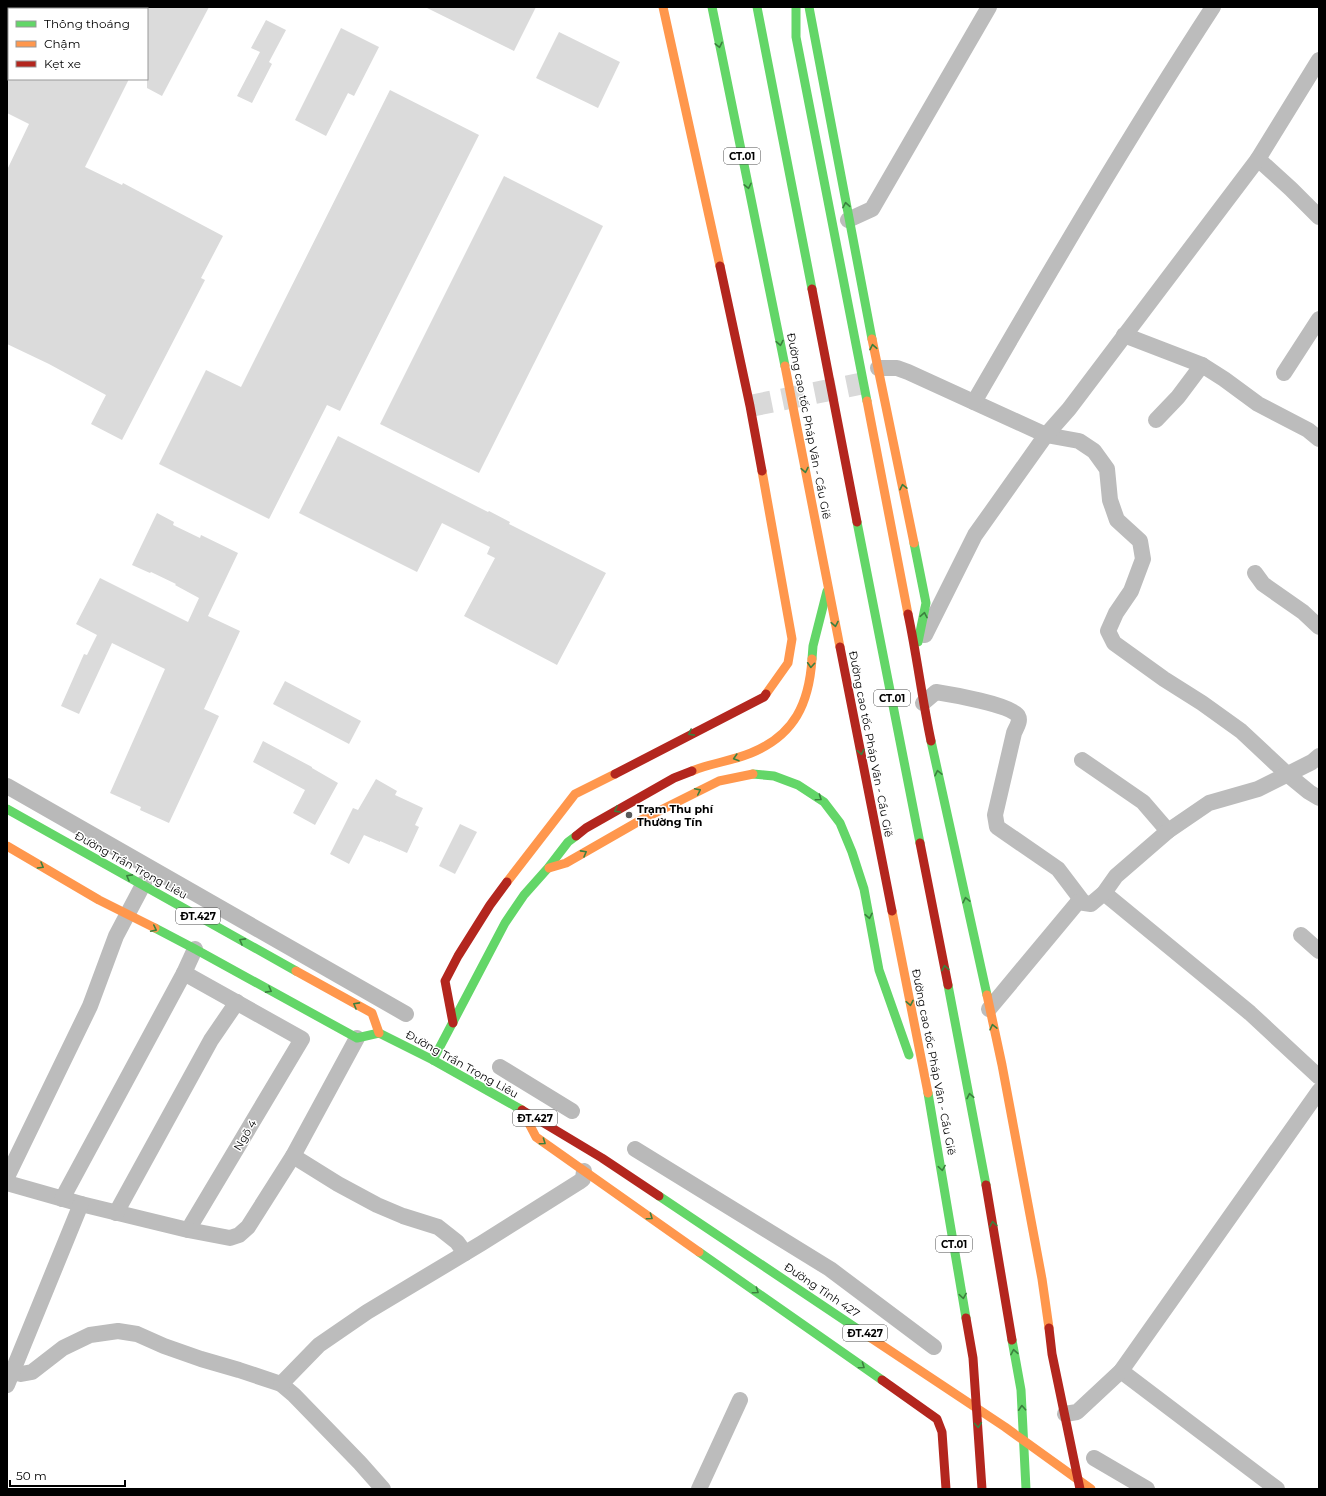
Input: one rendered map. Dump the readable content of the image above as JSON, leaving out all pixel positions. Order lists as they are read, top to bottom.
{
  "streets": {
    "main road": [
      "CT.01",
      "Đường cao tốc Pháp Vân - Cầu Giẽ",
      "Đường Trần Trọng Liêu",
      "ĐT.427",
      "Đường Tỉnh 427"
    ],
    "street": ["Ngõ 4"]
  },
  "crossings": [
    ["Đường Trần Trọng Liêu", "Đường Tỉnh 427"]
  ],
  "places": ["Trạm Thu phí Thường Tín"],
  "legend": ["Thông thoáng", "Chậm", "Kẹt xe"],
  "scale_bar": "50 m"
}
